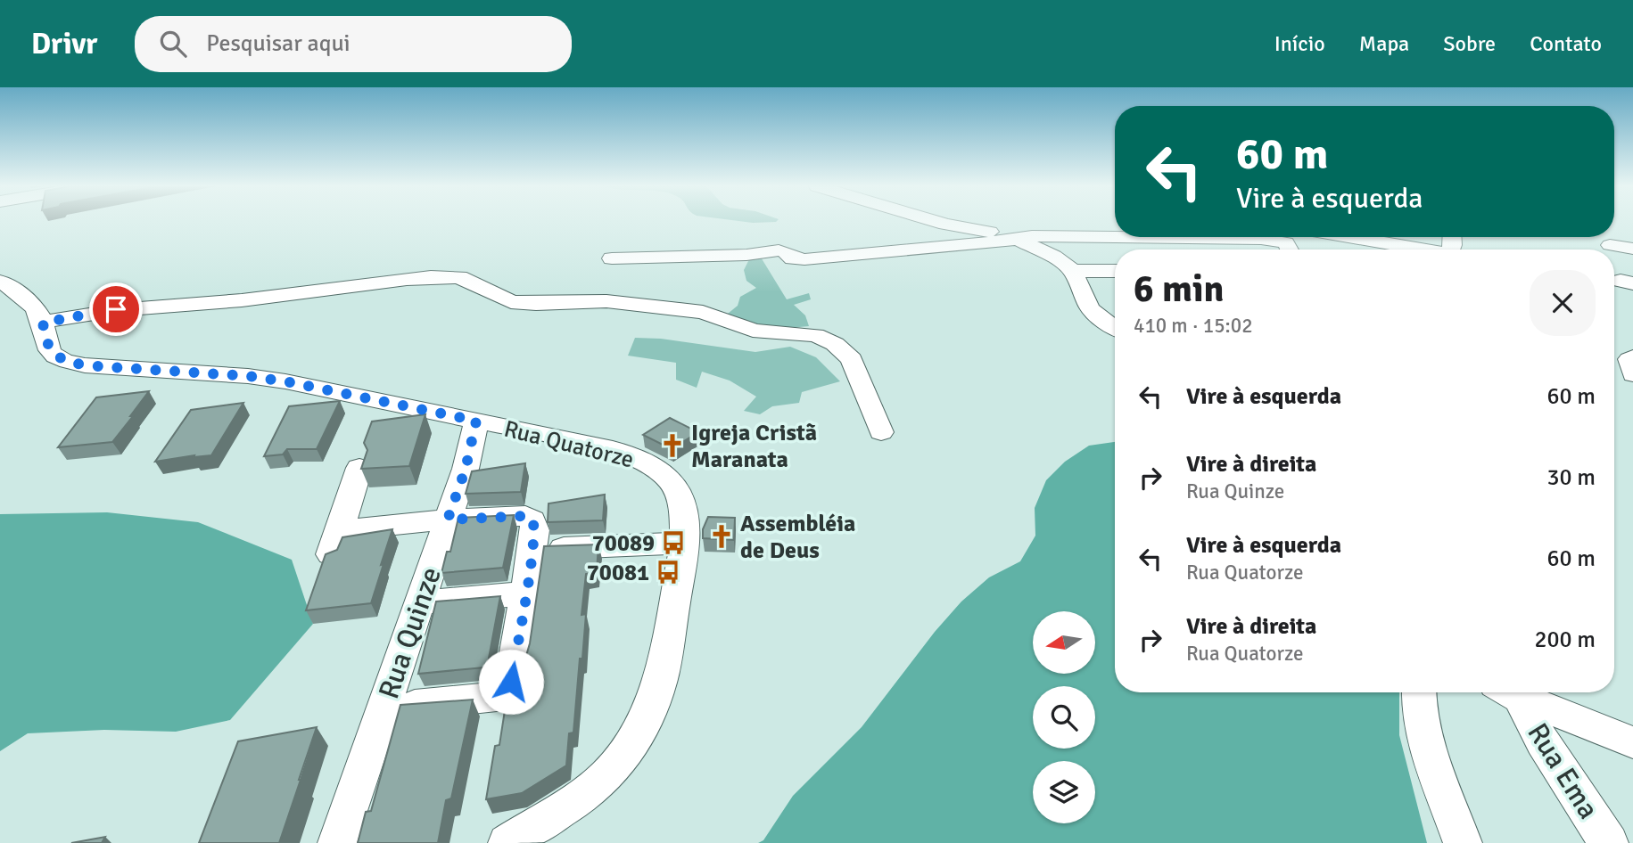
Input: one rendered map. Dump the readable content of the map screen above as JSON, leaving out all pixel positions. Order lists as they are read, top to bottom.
{
  "streets": {
    "street": ["Rua Quatorze", "Rua Quinze", "Rua Ema"]
  },
  "crossings": [
    ["Rua Quatorze", "Rua Quinze"]
  ],
  "places": {
    "church": ["Igreja Cristã Maranata", "Assembléia de Deus"],
    "bus stop": ["70089", "70081"]
  },
  "north": "left",
  "page": {
    "header": "Drivr",
    "search": "Pesquisar aqui",
    "nav": [
      "Início",
      "Mapa",
      "Sobre",
      "Contato"
    ],
    "turn": ["60 m", "Vire à esquerda"],
    "heading": ["6 min", "410 m · 15:02"],
    "list": [
      {
        "name": "Vire à esquerda",
        "value": "60 m"
      },
      {
        "name": "Vire à direita",
        "note": "Rua Quinze",
        "value": "30 m"
      },
      {
        "name": "Vire à esquerda",
        "note": "Rua Quatorze",
        "value": "60 m"
      },
      {
        "name": "Vire à direita",
        "note": "Rua Quatorze",
        "value": "200 m"
      }
    ]
  }
}
